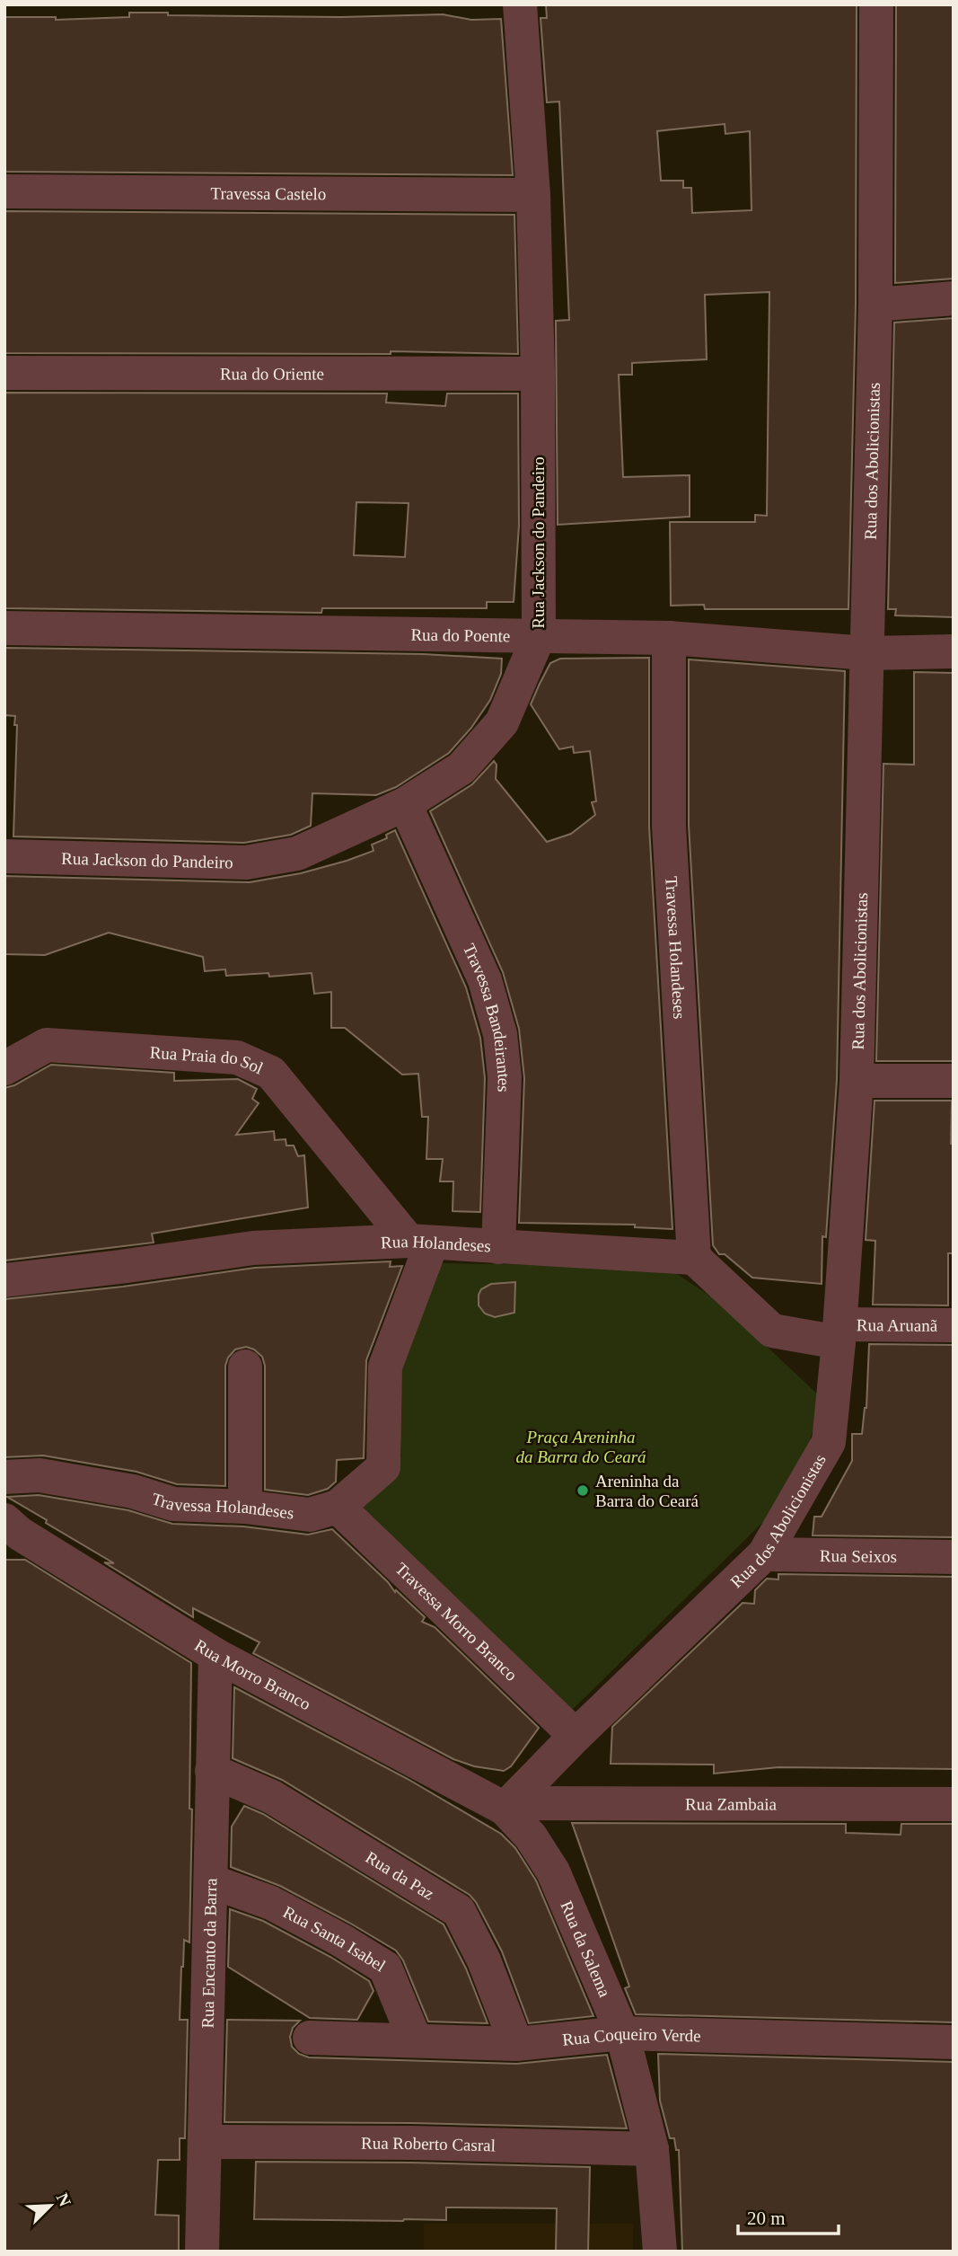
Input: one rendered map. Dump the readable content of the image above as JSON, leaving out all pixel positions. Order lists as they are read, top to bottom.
{
  "streets": {
    "street": [
      "Travessa Castelo",
      "Rua do Oriente",
      "Rua dos Abolicionistas",
      "Rua Jackson do Pandeiro",
      "Rua do Poente",
      "Travessa Holandeses",
      "Travessa Bandeirantes",
      "Rua Praia do Sol",
      "Rua Holandeses",
      "Rua Aruanã",
      "Rua Seixos",
      "Travessa Morro Branco",
      "Rua Morro Branco",
      "Rua Zambaia",
      "Rua da Paz",
      "Rua Santa Isabel",
      "Rua da Salema",
      "Rua Encanto da Barra",
      "Rua Coqueiro Verde",
      "Rua Roberto Casral"
    ]
  },
  "crossings": [
    ["Travessa Castelo", "Rua Jackson do Pandeiro"],
    ["Rua do Oriente", "Rua Jackson do Pandeiro"],
    ["Rua dos Abolicionistas", "Rua do Poente"],
    ["Rua dos Abolicionistas", "Rua Aruanã"],
    ["Rua dos Abolicionistas", "Rua Seixos"],
    ["Rua dos Abolicionistas", "Travessa Morro Branco"],
    ["Rua dos Abolicionistas", "Rua Morro Branco"],
    ["Rua dos Abolicionistas", "Rua Zambaia"],
    ["Rua dos Abolicionistas", "Rua da Salema"],
    ["Rua Jackson do Pandeiro", "Rua do Poente"],
    ["Rua Jackson do Pandeiro", "Travessa Bandeirantes"],
    ["Rua do Poente", "Travessa Holandeses"],
    ["Travessa Holandeses", "Rua Praia do Sol"],
    ["Travessa Holandeses", "Rua Holandeses"],
    ["Travessa Holandeses", "Travessa Morro Branco"],
    ["Travessa Bandeirantes", "Rua Holandeses"],
    ["Rua Praia do Sol", "Rua Holandeses"],
    ["Rua Morro Branco", "Rua Zambaia"],
    ["Rua Morro Branco", "Rua da Salema"],
    ["Rua Morro Branco", "Rua Encanto da Barra"],
    ["Rua Zambaia", "Rua da Salema"],
    ["Rua da Paz", "Rua Encanto da Barra"],
    ["Rua da Paz", "Rua Coqueiro Verde"],
    ["Rua Santa Isabel", "Rua Encanto da Barra"],
    ["Rua Santa Isabel", "Rua Coqueiro Verde"],
    ["Rua da Salema", "Rua Coqueiro Verde"],
    ["Rua da Salema", "Rua Roberto Casral"],
    ["Rua Encanto da Barra", "Rua Roberto Casral"]
  ],
  "parks": ["Praça Areninha da Barra do Ceará"],
  "places": ["Areninha da Barra do Ceará"],
  "scale_bar": "20 m",
  "north": "top right"
}
